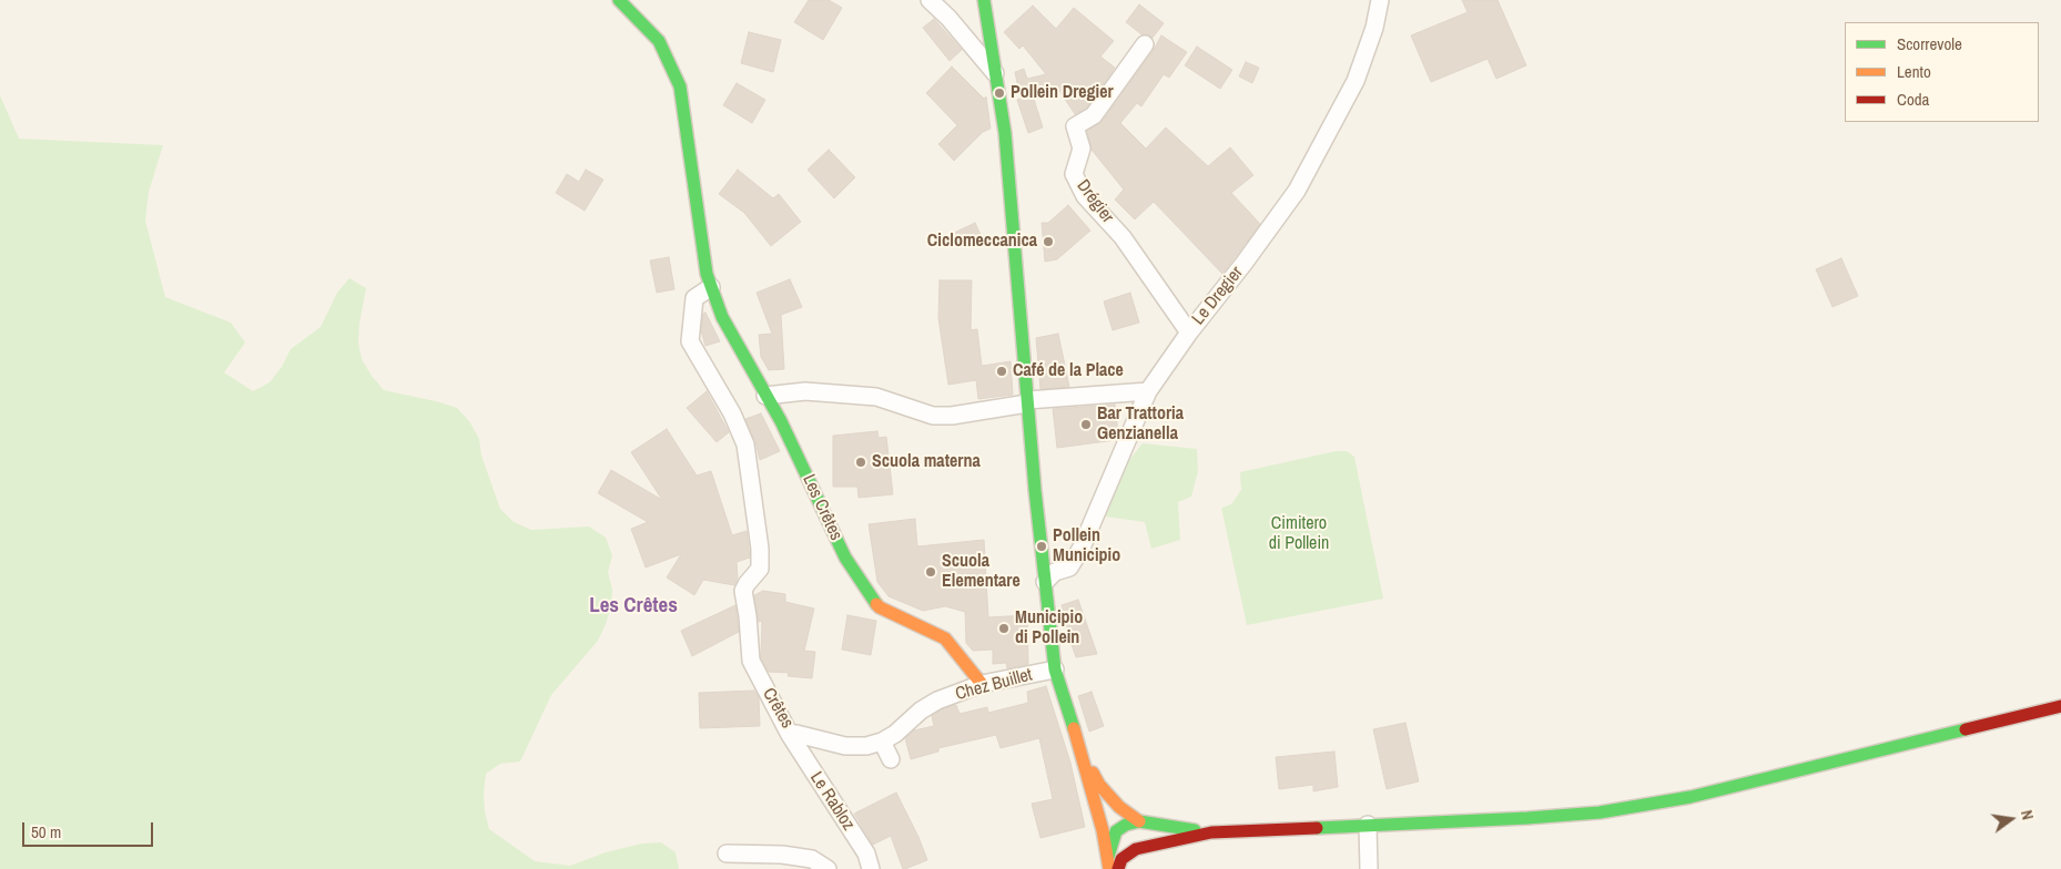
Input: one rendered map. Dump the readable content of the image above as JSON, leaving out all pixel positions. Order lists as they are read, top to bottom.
{
  "streets": {
    "street": [
      "Drégier",
      "Le Dregier",
      "Les Crêtes",
      "Chez Buillet",
      "Crêtes",
      "Le Rabloz"
    ]
  },
  "crossings": [
    ["Drégier", "Le Dregier"],
    ["Les Crêtes", "Chez Buillet"],
    ["Les Crêtes", "Crêtes"],
    ["Chez Buillet", "Crêtes"],
    ["Crêtes", "Le Rabloz"]
  ],
  "districts": ["Les Crêtes"],
  "parks": ["Cimitero di Pollein"],
  "places": [
    "Pollein Dregier",
    "Ciclomeccanica",
    "Café de la Place",
    "Bar Trattoria Genzianella",
    "Scuola materna",
    "Pollein Municipio",
    "Scuola Elementare",
    "Municipio di Pollein"
  ],
  "legend": ["Scorrevole", "Lento", "Coda"],
  "scale_bar": "50 m",
  "north": "right"
}
